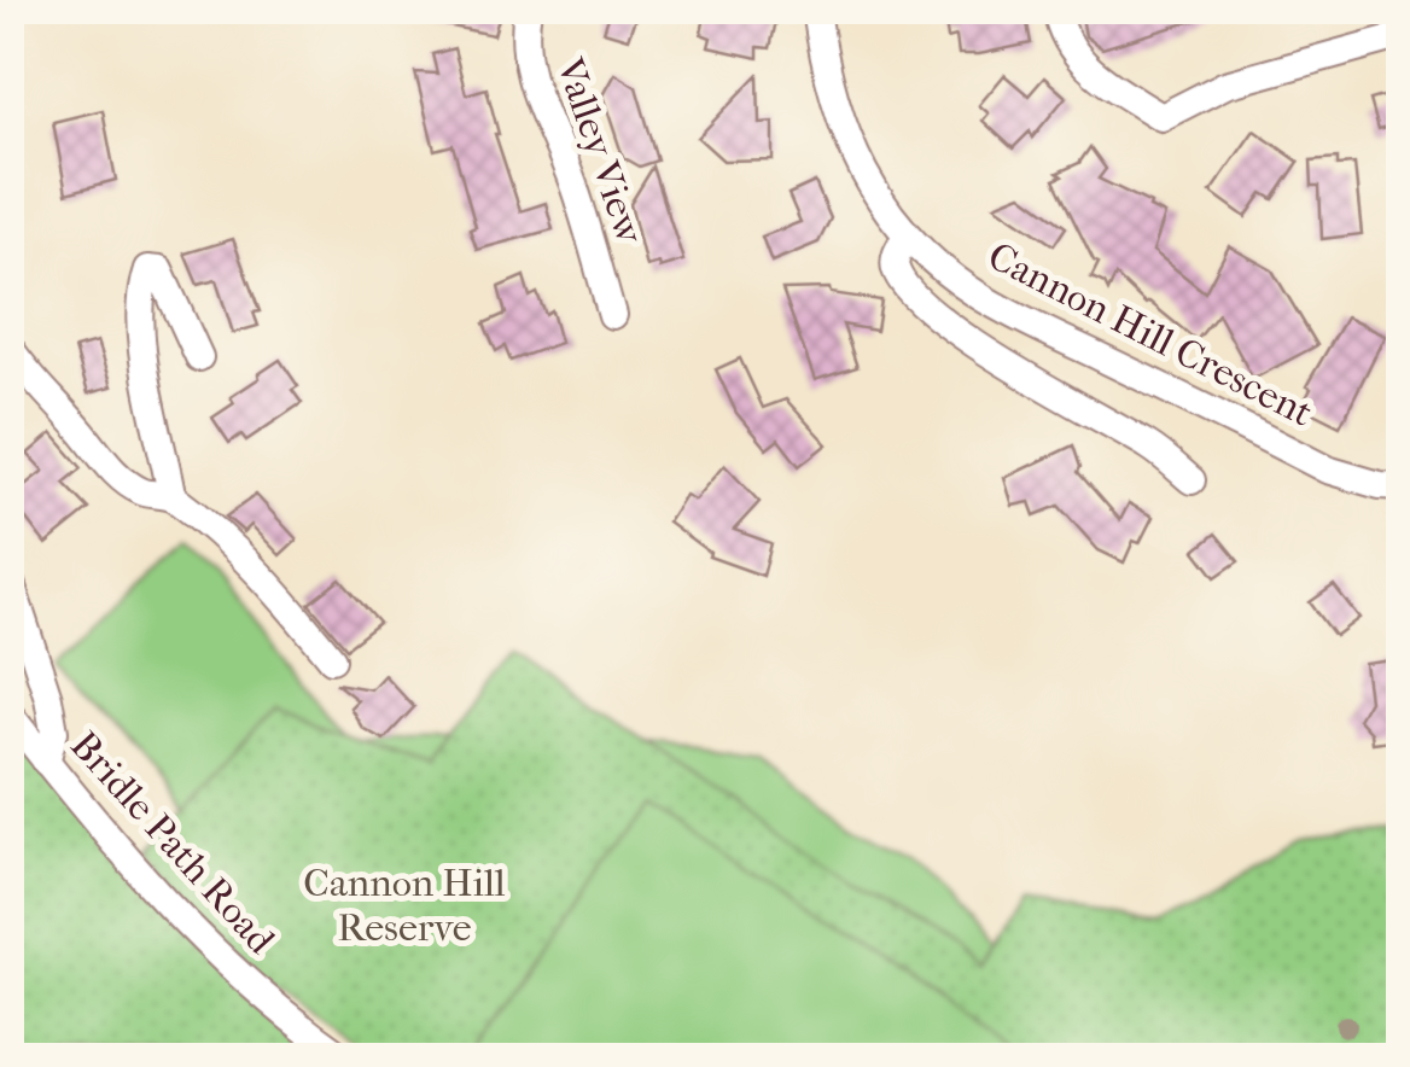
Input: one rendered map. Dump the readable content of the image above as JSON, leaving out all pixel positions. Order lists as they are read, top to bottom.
{
  "streets": {
    "street": ["Valley View", "Cannon Hill Crescent", "Bridle Path Road"]
  },
  "parks": ["Cannon Hill Reserve"]
}
